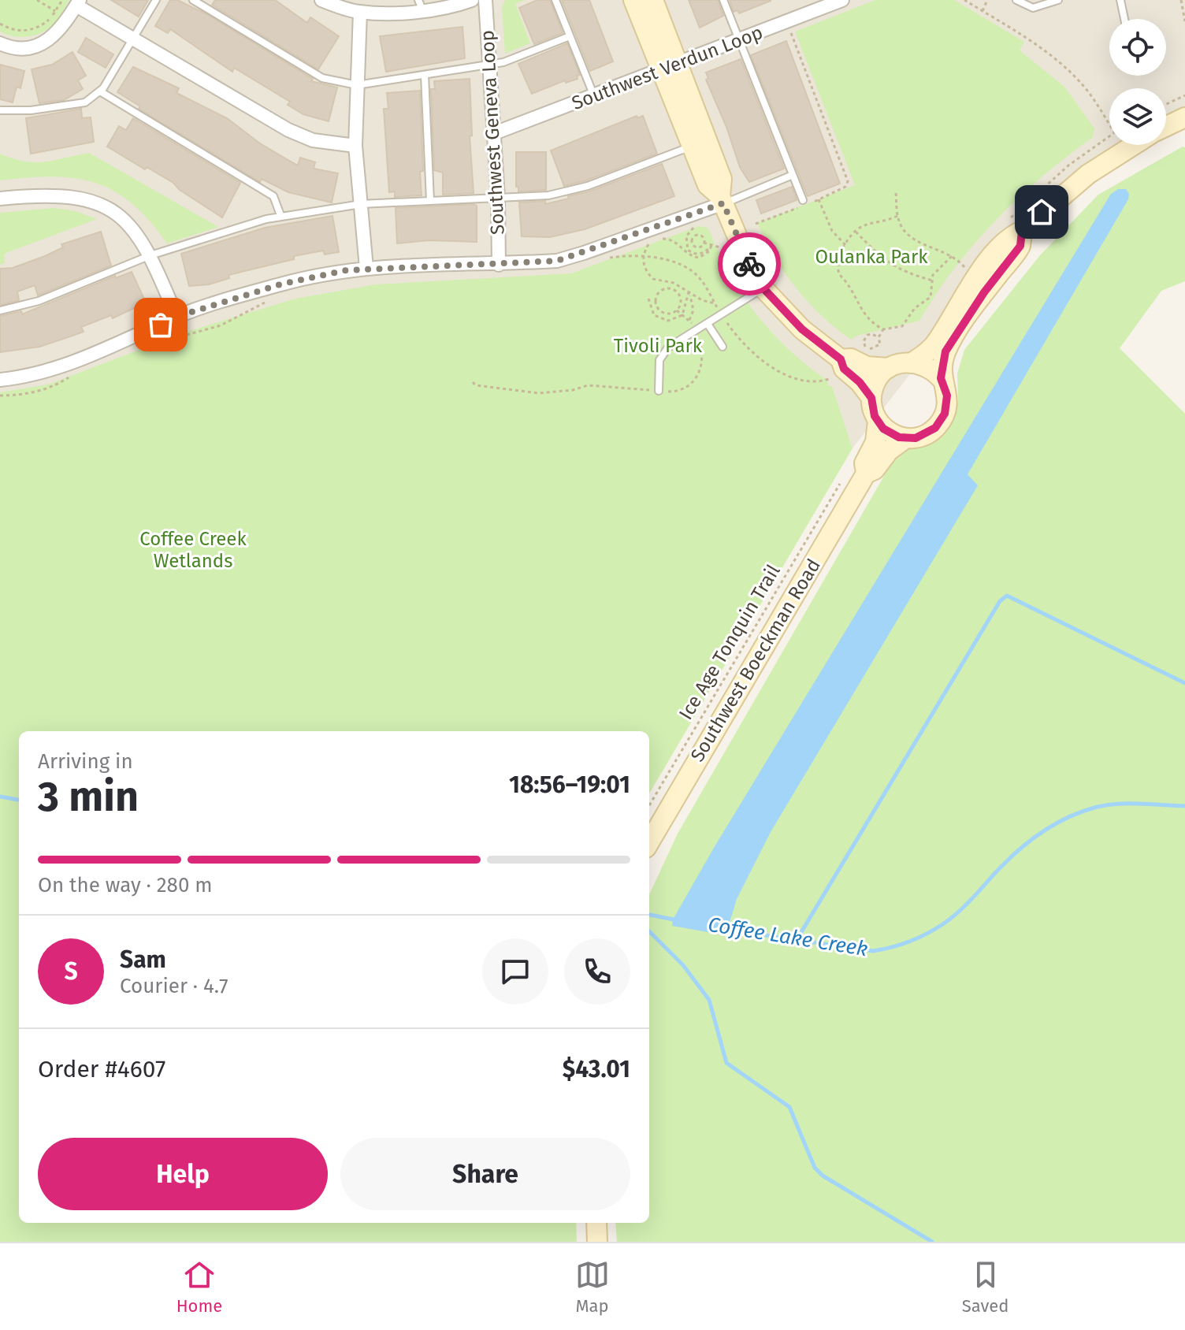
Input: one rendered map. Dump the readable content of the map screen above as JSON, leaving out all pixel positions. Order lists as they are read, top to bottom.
{
  "streets": {
    "main road": ["Southwest Boeckman Road"],
    "street": ["Southwest Verdun Loop", "Southwest Geneva Loop"],
    "path": ["Ice Age Tonquin Trail"]
  },
  "crossings": [
    ["Southwest Verdun Loop", "Southwest Geneva Loop"],
    ["Ice Age Tonquin Trail", "Southwest Boeckman Road"]
  ],
  "water": ["Coffee Lake Creek"],
  "parks": ["Oulanka Park", "Tivoli Park", "Coffee Creek Wetlands"],
  "page": {
    "heading": ["3 min", "Arriving in", "18:56–19:01"],
    "panel": [
      "Sam",
      "Courier · 4.7",
      "Order #4607",
      "$43.01"
    ],
    "bar": "On the way · 280 m",
    "round": "S",
    "buttons": ["Help", "Share"],
    "tabs": ["Home", "Map", "Saved"]
  }
}
